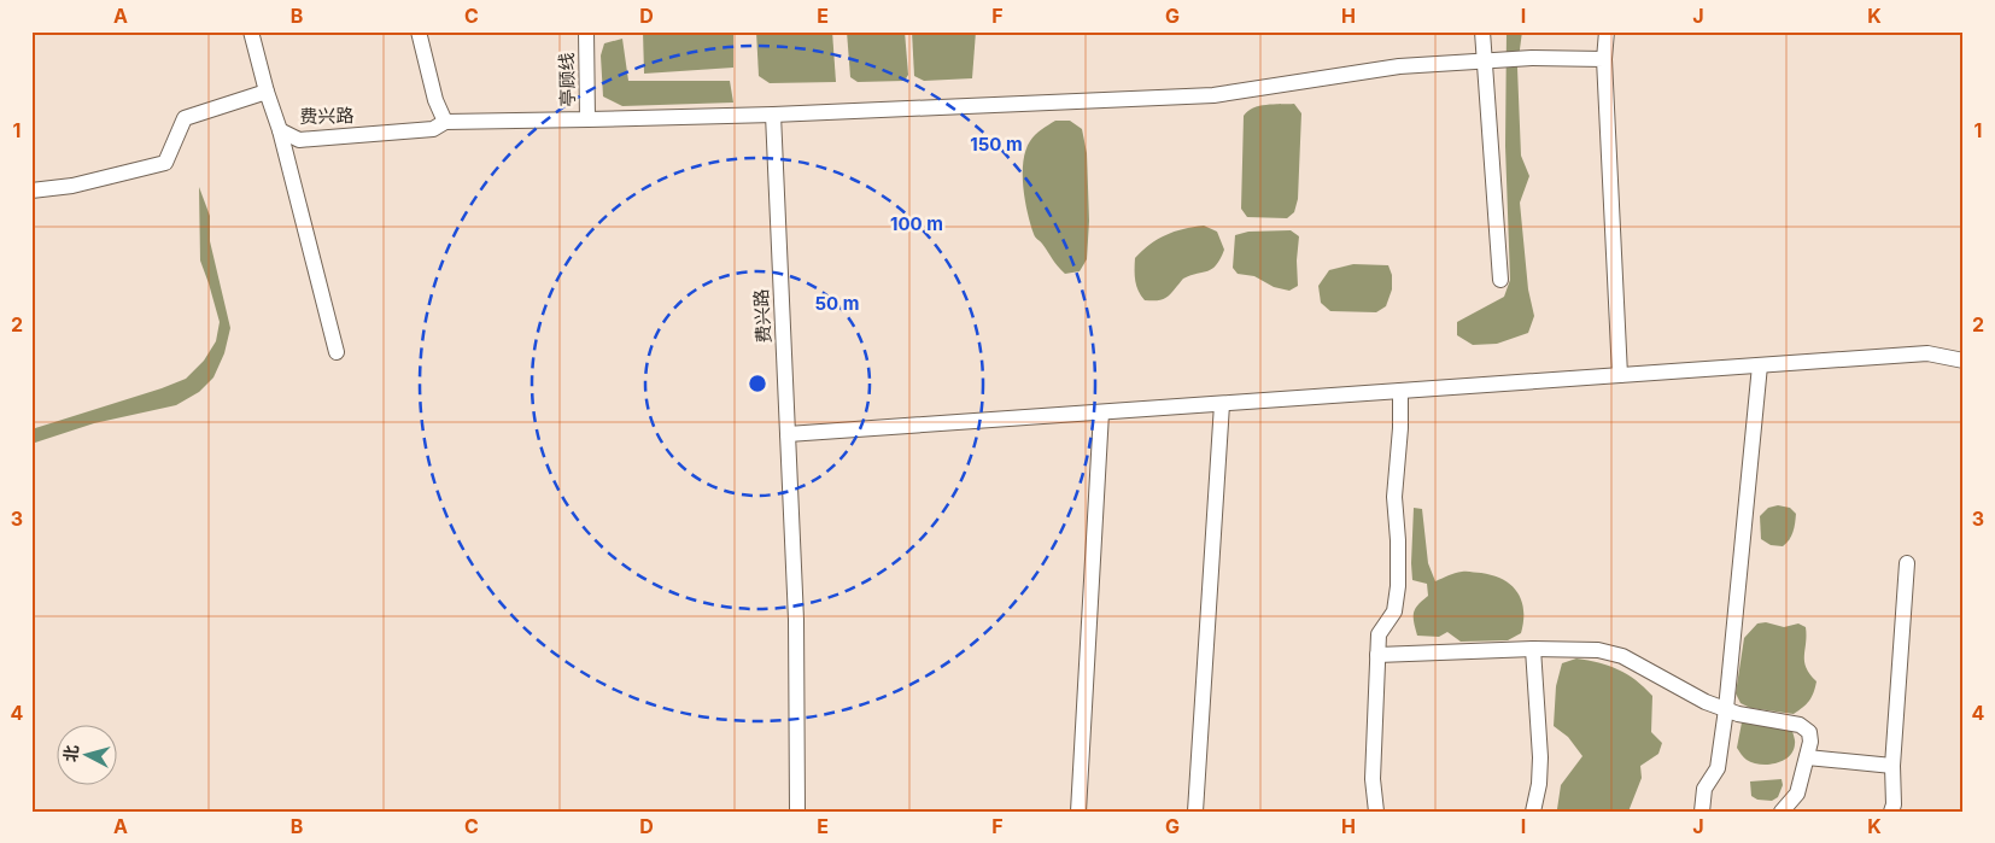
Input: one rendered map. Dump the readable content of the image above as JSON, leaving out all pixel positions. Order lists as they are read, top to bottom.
{
  "streets": {
    "street": ["亭顾线", "费兴路"]
  },
  "crossings": [
    ["亭顾线", "费兴路"]
  ],
  "north": "left",
  "grid": {
    "columns": [
      "A",
      "B",
      "C",
      "D",
      "E",
      "F",
      "G",
      "H",
      "I",
      "J",
      "K"
    ],
    "rows": [
      "1",
      "2",
      "3",
      "4"
    ]
  },
  "rings": ["150 m", "100 m", "50 m"]
}
